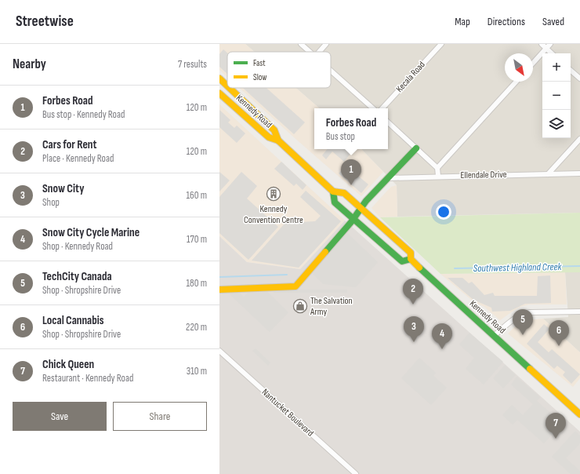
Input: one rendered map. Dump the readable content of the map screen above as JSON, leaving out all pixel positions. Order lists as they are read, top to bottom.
{
  "streets": {
    "main road": ["Kennedy Road"],
    "street": ["Kecala Road", "Ellendale Drive", "Nantucket Boulevard"]
  },
  "water": ["Southwest Highland Creek"],
  "places": {
    "building": ["Kennedy Convention Centre"],
    "shop": ["The Salvation Army"]
  },
  "legend": ["Fast", "Slow"],
  "north": "bottom right",
  "page": {
    "header": "Streetwise",
    "nav": ["Map", "Directions", "Saved"],
    "heading": ["Nearby", "7 results"],
    "map_buttons": ["+", "−"],
    "list": [
      {
        "mark": "1",
        "name": "Forbes Road",
        "note": "Bus stop · Kennedy Road",
        "value": "120 m"
      },
      {
        "mark": "2",
        "name": "Cars for Rent",
        "note": "Place · Kennedy Road",
        "value": "120 m"
      },
      {
        "mark": "3",
        "name": "Snow City",
        "note": "Shop",
        "value": "160 m"
      },
      {
        "mark": "4",
        "name": "Snow City Cycle Marine",
        "note": "Shop · Kennedy Road",
        "value": "170 m"
      },
      {
        "mark": "5",
        "name": "TechCity Canada",
        "note": "Shop · Shropshire Drive",
        "value": "180 m"
      },
      {
        "mark": "6",
        "name": "Local Cannabis",
        "note": "Shop · Shropshire Drive",
        "value": "220 m"
      },
      {
        "mark": "7",
        "name": "Chick Queen",
        "note": "Restaurant · Kennedy Road",
        "value": "310 m"
      }
    ],
    "popup": ["Forbes Road", "Bus stop"],
    "pins": [
      "1",
      "2",
      "5",
      "3",
      "6",
      "4",
      "7"
    ],
    "buttons": ["Save", "Share"]
  }
}
